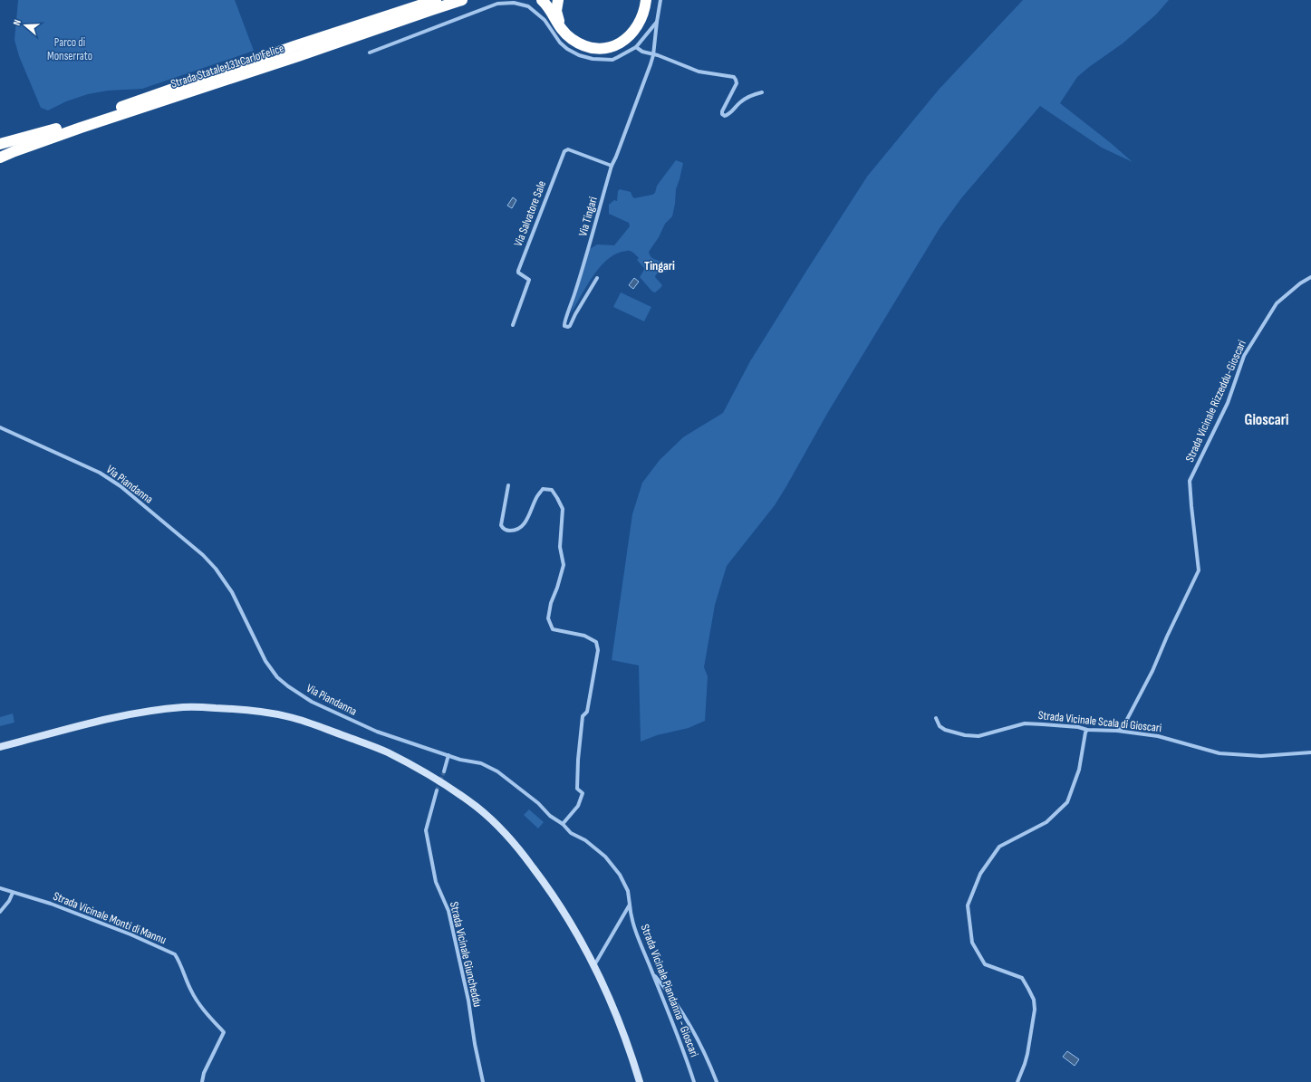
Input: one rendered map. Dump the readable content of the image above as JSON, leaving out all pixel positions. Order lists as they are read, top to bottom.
{
  "streets": {
    "highway": ["Strada Statale 131 Carlo Felice"],
    "street": [
      "Via Salvatore Sale",
      "Via Tingari",
      "Strada Vicinale Rizzeddu-Gioscari",
      "Via Piandanna",
      "Strada Vicinale Scala di Gioscari",
      "Strada Vicinale Monti di Mannu",
      "Strada Vicinale Giuncheddu",
      "Strada Vicinale Piandanna - Gioscari"
    ]
  },
  "crossings": [
    ["Via Salvatore Sale", "Via Tingari"],
    ["Strada Vicinale Rizzeddu-Gioscari", "Strada Vicinale Scala di Gioscari"],
    ["Via Piandanna", "Strada Vicinale Piandanna - Gioscari"]
  ],
  "districts": ["Tingari", "Gioscari"],
  "parks": ["Parco di Monserrato"],
  "north": "left"
}
